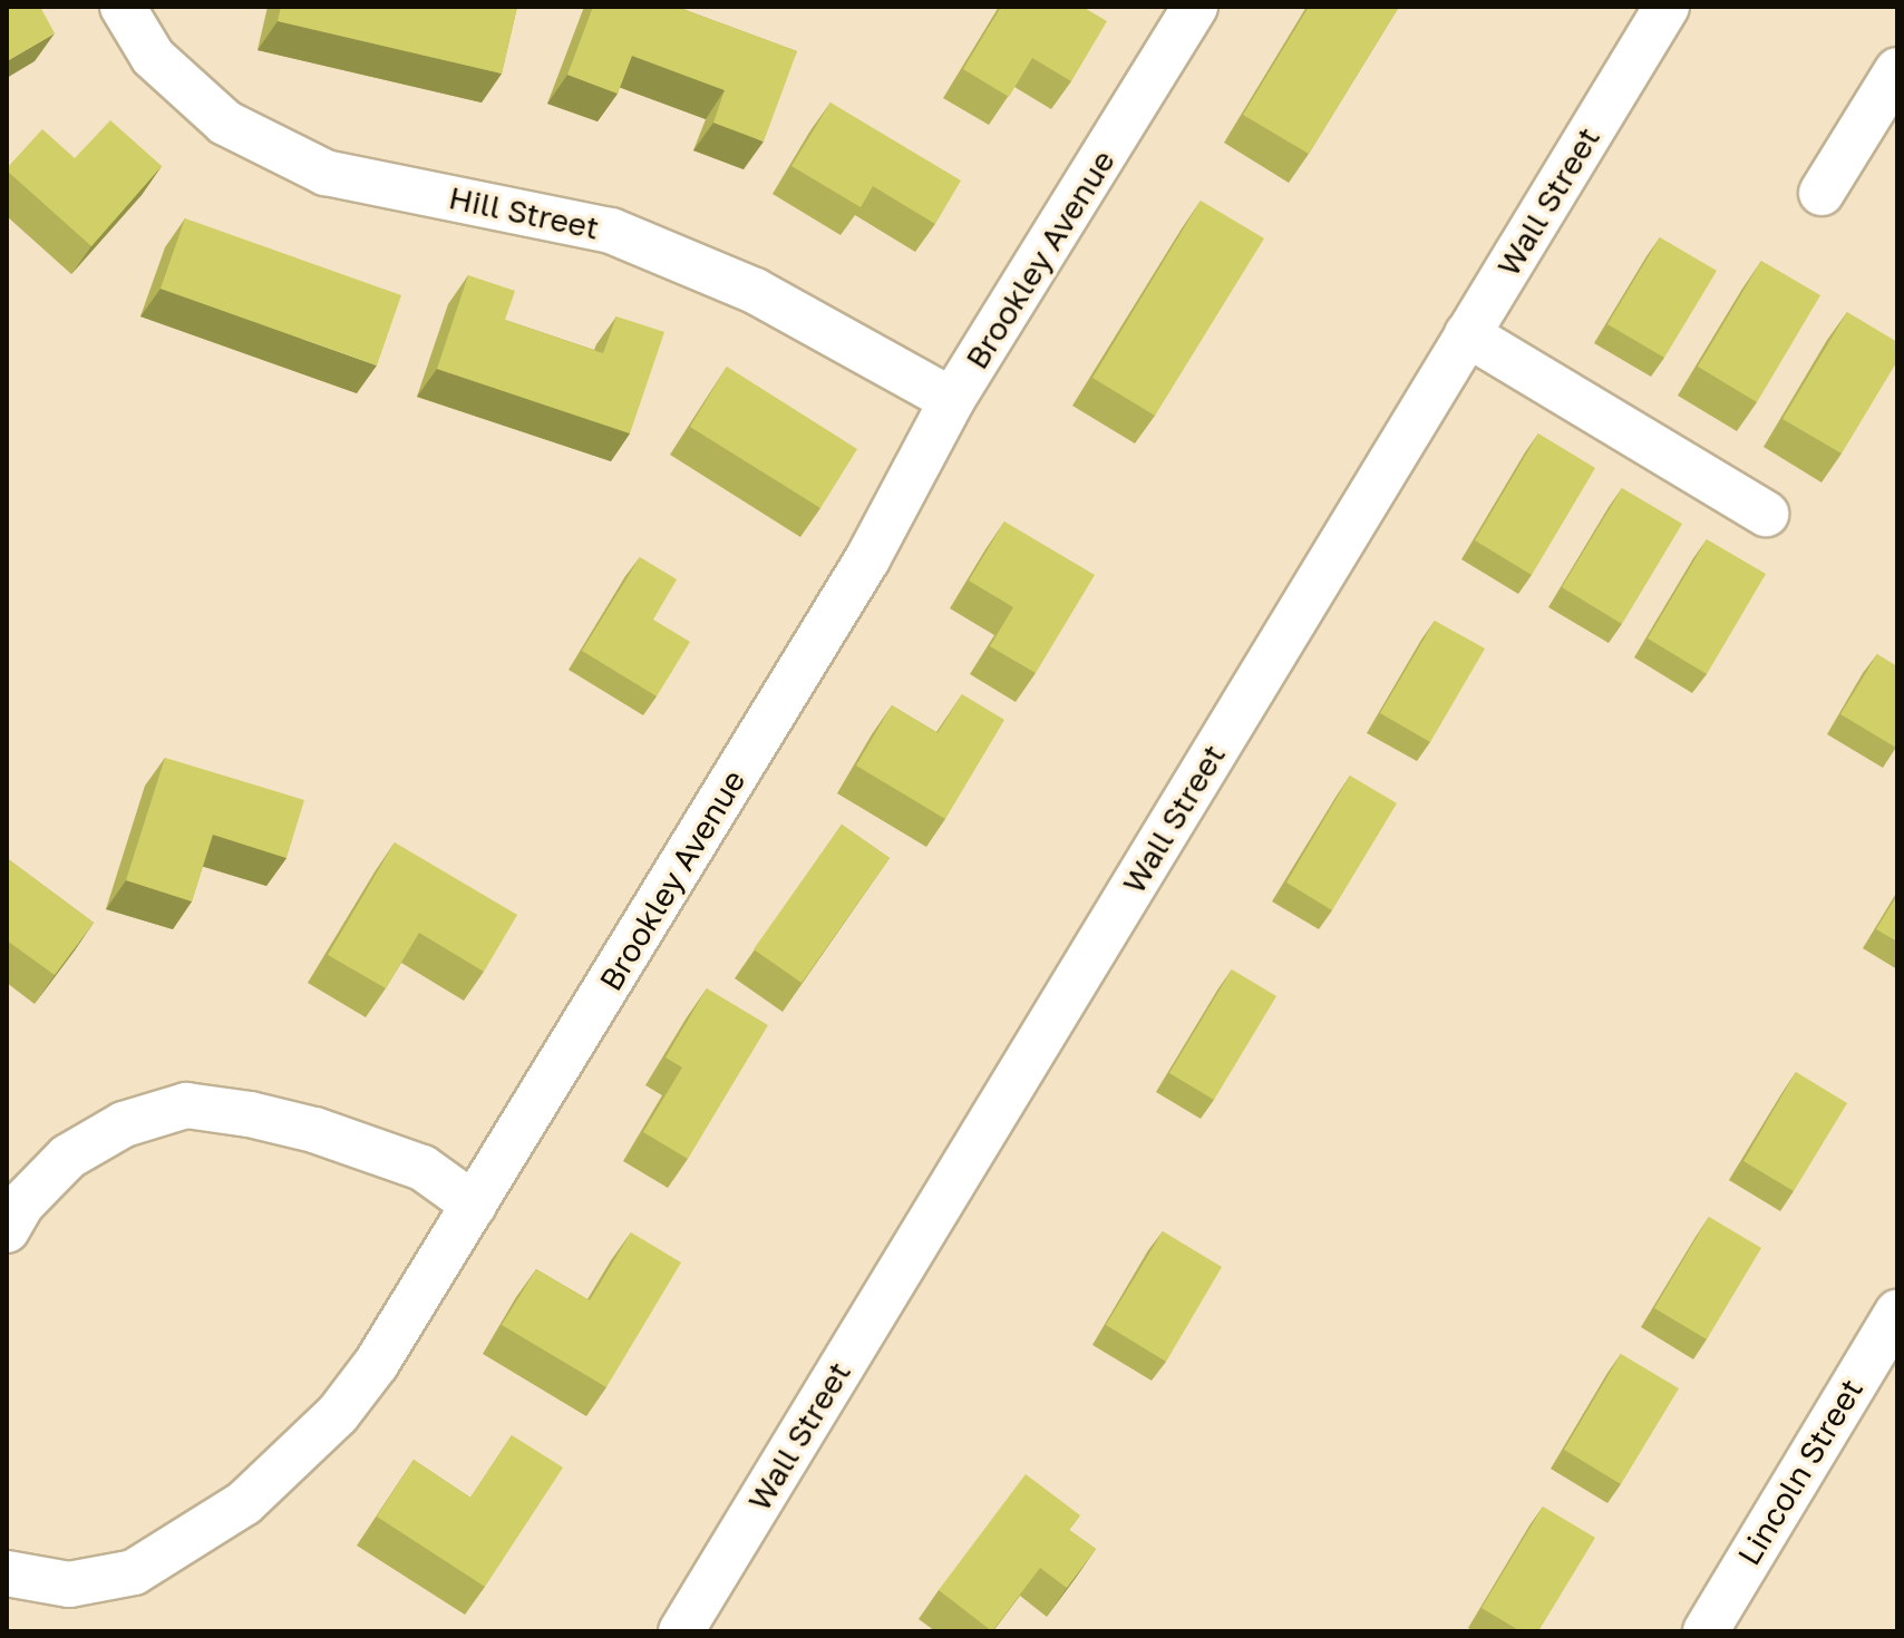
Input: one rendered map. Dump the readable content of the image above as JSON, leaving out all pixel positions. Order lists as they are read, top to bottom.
{
  "streets": {
    "street": [
      "Wall Street",
      "Hill Street",
      "Brookley Avenue",
      "Lincoln Street"
    ]
  },
  "crossings": [
    ["Hill Street", "Brookley Avenue"]
  ]
}
